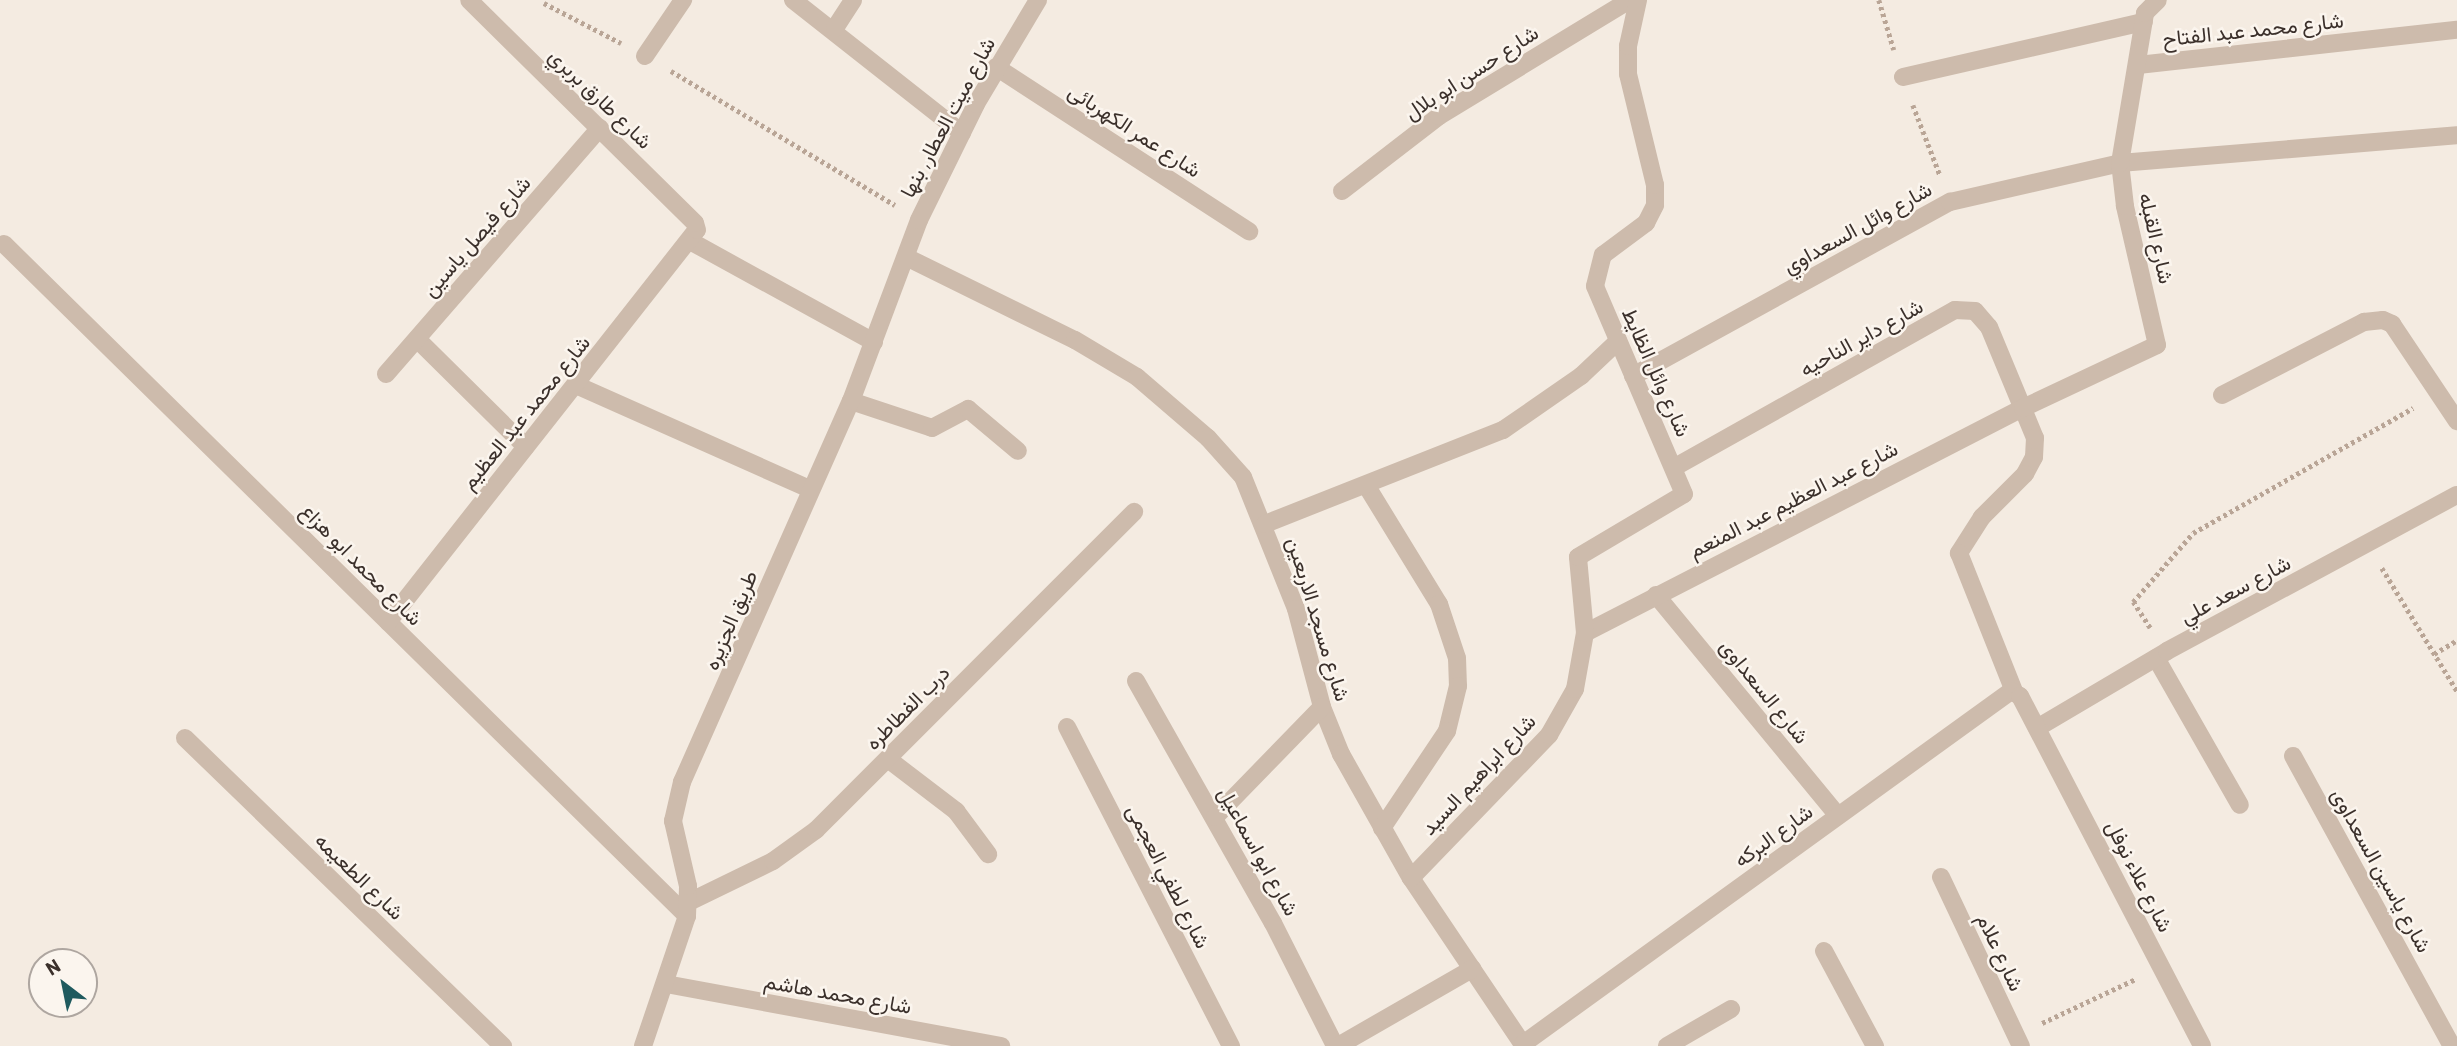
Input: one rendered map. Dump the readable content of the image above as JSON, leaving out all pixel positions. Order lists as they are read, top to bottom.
{
  "streets": {
    "street": [
      "شارع محمد عبد الفتاح",
      "شارع حسن ابو بلال",
      "شارع طارق بربري",
      "شارع ميت العطار, بنها",
      "شارع عمر الكهربائى",
      "شارع وائل السعداوي",
      "شارع فيصل ياسين",
      "شارع القبله",
      "شارع داير الناحيه",
      "شارع وائل الظايط",
      "شارع محمد عبد العظيم",
      "شارع عبد العظيم عبد المنعم",
      "شارع محمد ابو هزاع",
      "شارع سعد علي",
      "شارع مسجد الاربعين",
      "طريق الجزيره",
      "شارع السعداوى",
      "درب الفطاطره",
      "شارع ابراهيم السيد",
      "شارع البركه",
      "شارع ابو اسماعيل",
      "شارع ياسين السعداوى",
      "شارع الطعيمه",
      "شارع لطفي العجمى",
      "شارع علاء نوفل",
      "شارع علام",
      "شارع محمد هاشم"
    ]
  },
  "crossings": [
    ["شارع محمد عبد الفتاح", "شارع القبله"],
    ["شارع طارق بربري", "شارع فيصل ياسين"],
    ["شارع طارق بربري", "شارع محمد عبد العظيم"],
    ["شارع ميت العطار, بنها", "شارع عمر الكهربائى"],
    ["شارع ميت العطار, بنها", "طريق الجزيره"],
    ["شارع وائل السعداوي", "شارع القبله"],
    ["شارع وائل السعداوي", "شارع وائل الظايط"],
    ["شارع القبله", "شارع داير الناحيه"],
    ["شارع القبله", "شارع عبد العظيم عبد المنعم"],
    ["شارع داير الناحيه", "شارع وائل الظايط"],
    ["شارع داير الناحيه", "شارع عبد العظيم عبد المنعم"],
    ["شارع داير الناحيه", "شارع ابراهيم السيد"],
    ["شارع وائل الظايط", "شارع ابراهيم السيد"],
    ["شارع محمد عبد العظيم", "شارع محمد ابو هزاع"],
    ["شارع عبد العظيم عبد المنعم", "شارع السعداوى"],
    ["شارع عبد العظيم عبد المنعم", "شارع ابراهيم السيد"],
    ["شارع محمد ابو هزاع", "طريق الجزيره"],
    ["شارع محمد ابو هزاع", "درب الفطاطره"],
    ["شارع سعد علي", "شارع علاء نوفل"],
    ["شارع مسجد الاربعين", "طريق الجزيره"],
    ["شارع مسجد الاربعين", "شارع ابراهيم السيد"],
    ["شارع مسجد الاربعين", "شارع البركه"],
    ["طريق الجزيره", "درب الفطاطره"],
    ["طريق الجزيره", "شارع محمد هاشم"],
    ["شارع السعداوى", "شارع البركه"]
  ],
  "north": "top left"
}
